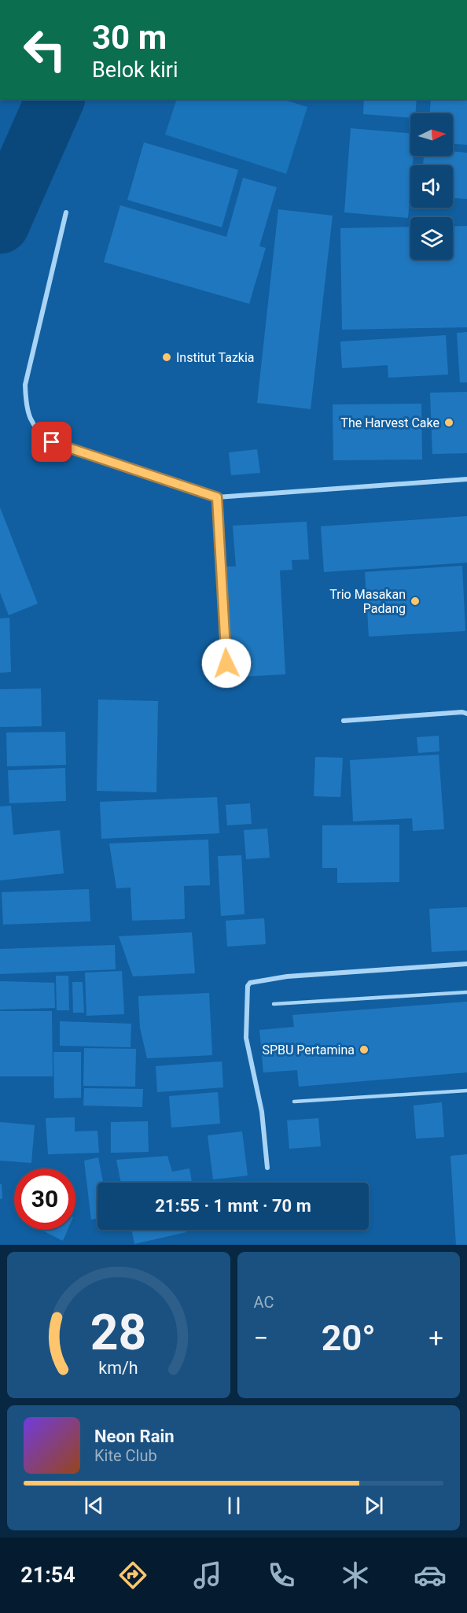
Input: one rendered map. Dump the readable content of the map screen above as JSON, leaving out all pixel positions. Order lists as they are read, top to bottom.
{
  "places": [
    "Institut Tazkia",
    "The Harvest Cake",
    "Trio Masakan Padang",
    "SPBU Pertamina"
  ],
  "north": "right",
  "page": {
    "turn": ["30 m", "Belok kiri"],
    "limit": "30",
    "trip": "21:55 · 1 mnt · 70 m",
    "tile": "AC",
    "heat": ["−", "20°", "+"],
    "song": ["Neon Rain", "Kite Club"],
    "tabs": "21:54",
    "gauge": ["28", "km/h"]
  }
}
